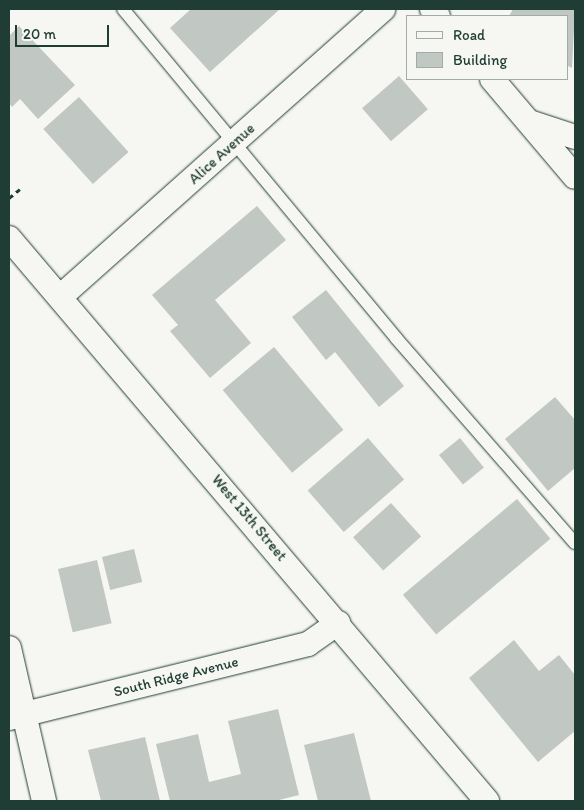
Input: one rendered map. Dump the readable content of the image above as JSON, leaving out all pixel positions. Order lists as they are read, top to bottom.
{
  "streets": {
    "street": ["Alice Avenue", "West 13th Street", "South Ridge Avenue"]
  },
  "crossings": [
    ["Alice Avenue", "West 13th Street"],
    ["West 13th Street", "South Ridge Avenue"]
  ],
  "legend": ["Road", "Building"],
  "scale_bar": "20 m"
}
